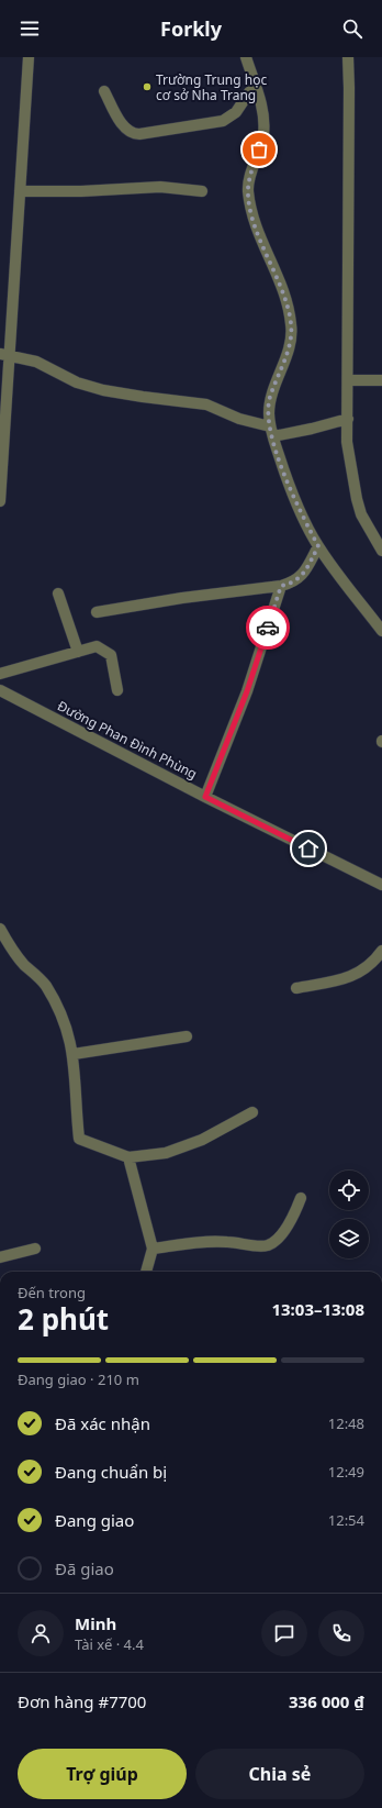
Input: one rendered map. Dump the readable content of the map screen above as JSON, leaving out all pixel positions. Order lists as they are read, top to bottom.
{
  "streets": {
    "street": ["Đường Phan Đình Phùng"]
  },
  "places": ["Trường Trung học cơ sở Nha Trang"],
  "page": {
    "header": "Forkly",
    "heading": ["2 phút", "Đến trong", "13:03–13:08"],
    "panel": [
      "Minh",
      "Tài xế · 4.4",
      "Đơn hàng #7700",
      "336 000 ₫"
    ],
    "bar": "Đang giao · 210 m",
    "list": [
      ["Đã xác nhận", "12:48"],
      ["Đang chuẩn bị", "12:49"],
      ["Đang giao", "12:54"],
      "Đã giao"
    ],
    "buttons": ["Trợ giúp", "Chia sẻ"]
  }
}
